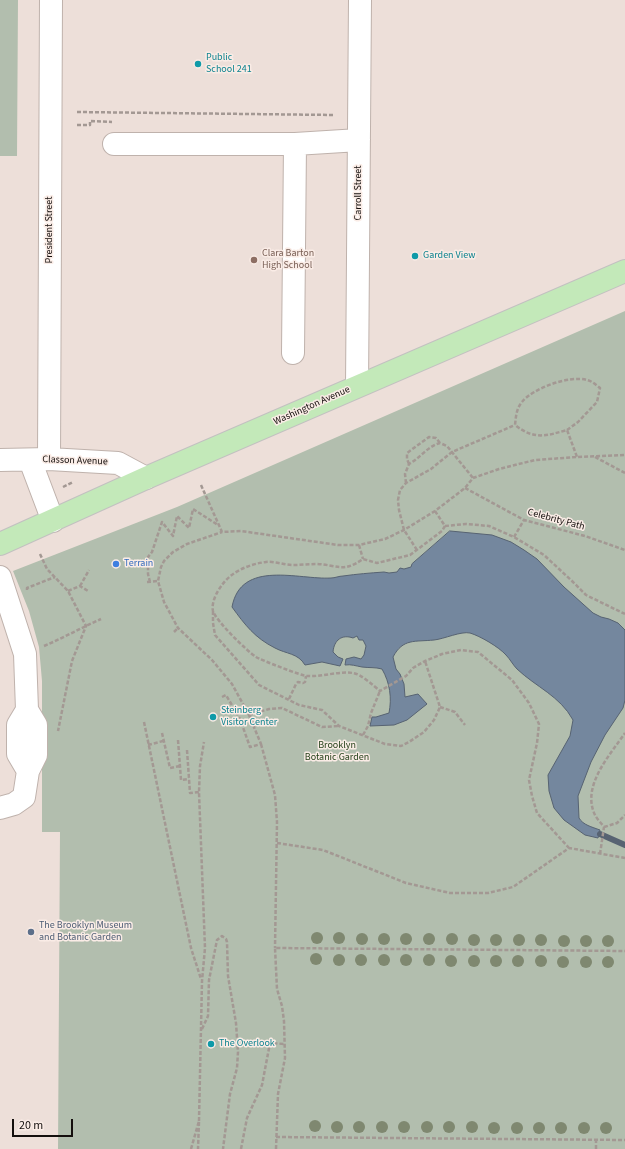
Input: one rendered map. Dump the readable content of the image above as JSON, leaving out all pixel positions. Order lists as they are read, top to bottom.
{
  "streets": {
    "main road": ["Washington Avenue"],
    "street": ["Carroll Street", "President Street", "Classon Avenue"],
    "path": ["Celebrity Path"]
  },
  "crossings": [
    ["Carroll Street", "Washington Avenue"],
    ["President Street", "Washington Avenue"],
    ["President Street", "Classon Avenue"],
    ["Washington Avenue", "Classon Avenue"]
  ],
  "parks": ["Brooklyn Botanic Garden"],
  "places": [
    "Public School 241",
    "Garden View",
    "Clara Barton High School",
    "Terrain",
    "Steinberg Visitor Center",
    "The Brooklyn Museum and Botanic Garden",
    "The Overlook"
  ],
  "scale_bar": "20 m"
}
